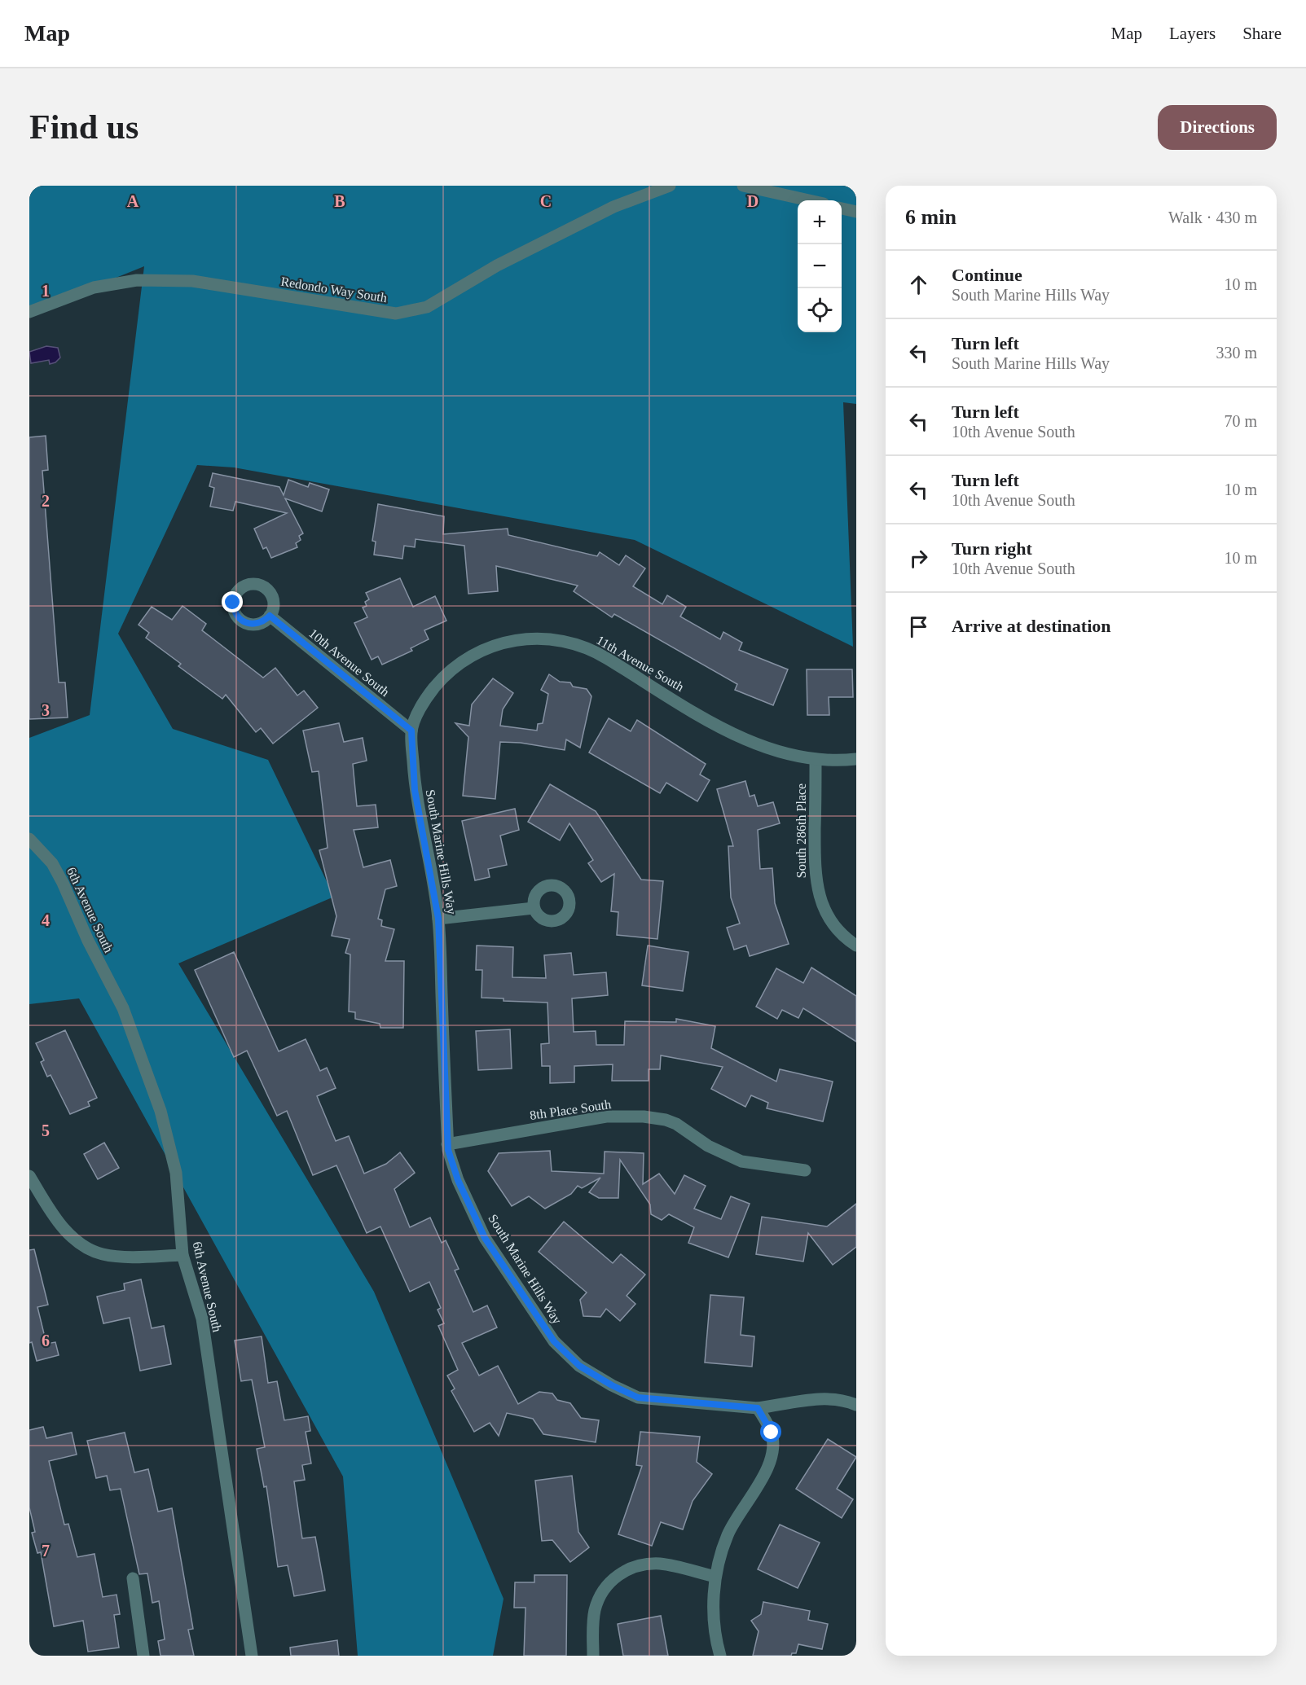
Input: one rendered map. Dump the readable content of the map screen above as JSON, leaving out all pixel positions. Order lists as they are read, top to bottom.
{
  "streets": {
    "street": [
      "Redondo Way South",
      "10th Avenue South",
      "11th Avenue South",
      "South 286th Place",
      "South Marine Hills Way",
      "6th Avenue South",
      "8th Place South"
    ]
  },
  "crossings": [
    ["10th Avenue South", "11th Avenue South"],
    ["10th Avenue South", "South Marine Hills Way"],
    ["11th Avenue South", "South 286th Place"],
    ["11th Avenue South", "South Marine Hills Way"],
    ["South Marine Hills Way", "8th Place South"]
  ],
  "page": {
    "header": "Map",
    "nav": ["Map", "Layers", "Share"],
    "buttons": "Directions",
    "title": "Find us",
    "heading": ["6 min", "Walk · 430 m"],
    "map_buttons": ["+", "−"],
    "list": [
      ["Continue", "South Marine Hills Way", "10 m"],
      ["Turn left", "South Marine Hills Way", "330 m"],
      ["Turn left", "10th Avenue South", "70 m"],
      ["Turn left", "10th Avenue South", "10 m"],
      ["Turn right", "10th Avenue South", "10 m"],
      "Arrive at destination"
    ]
  },
  "grid": {
    "columns": [
      "A",
      "B",
      "C",
      "D"
    ],
    "rows": [
      "1",
      "2",
      "3",
      "4",
      "5",
      "6",
      "7"
    ]
  }
}
